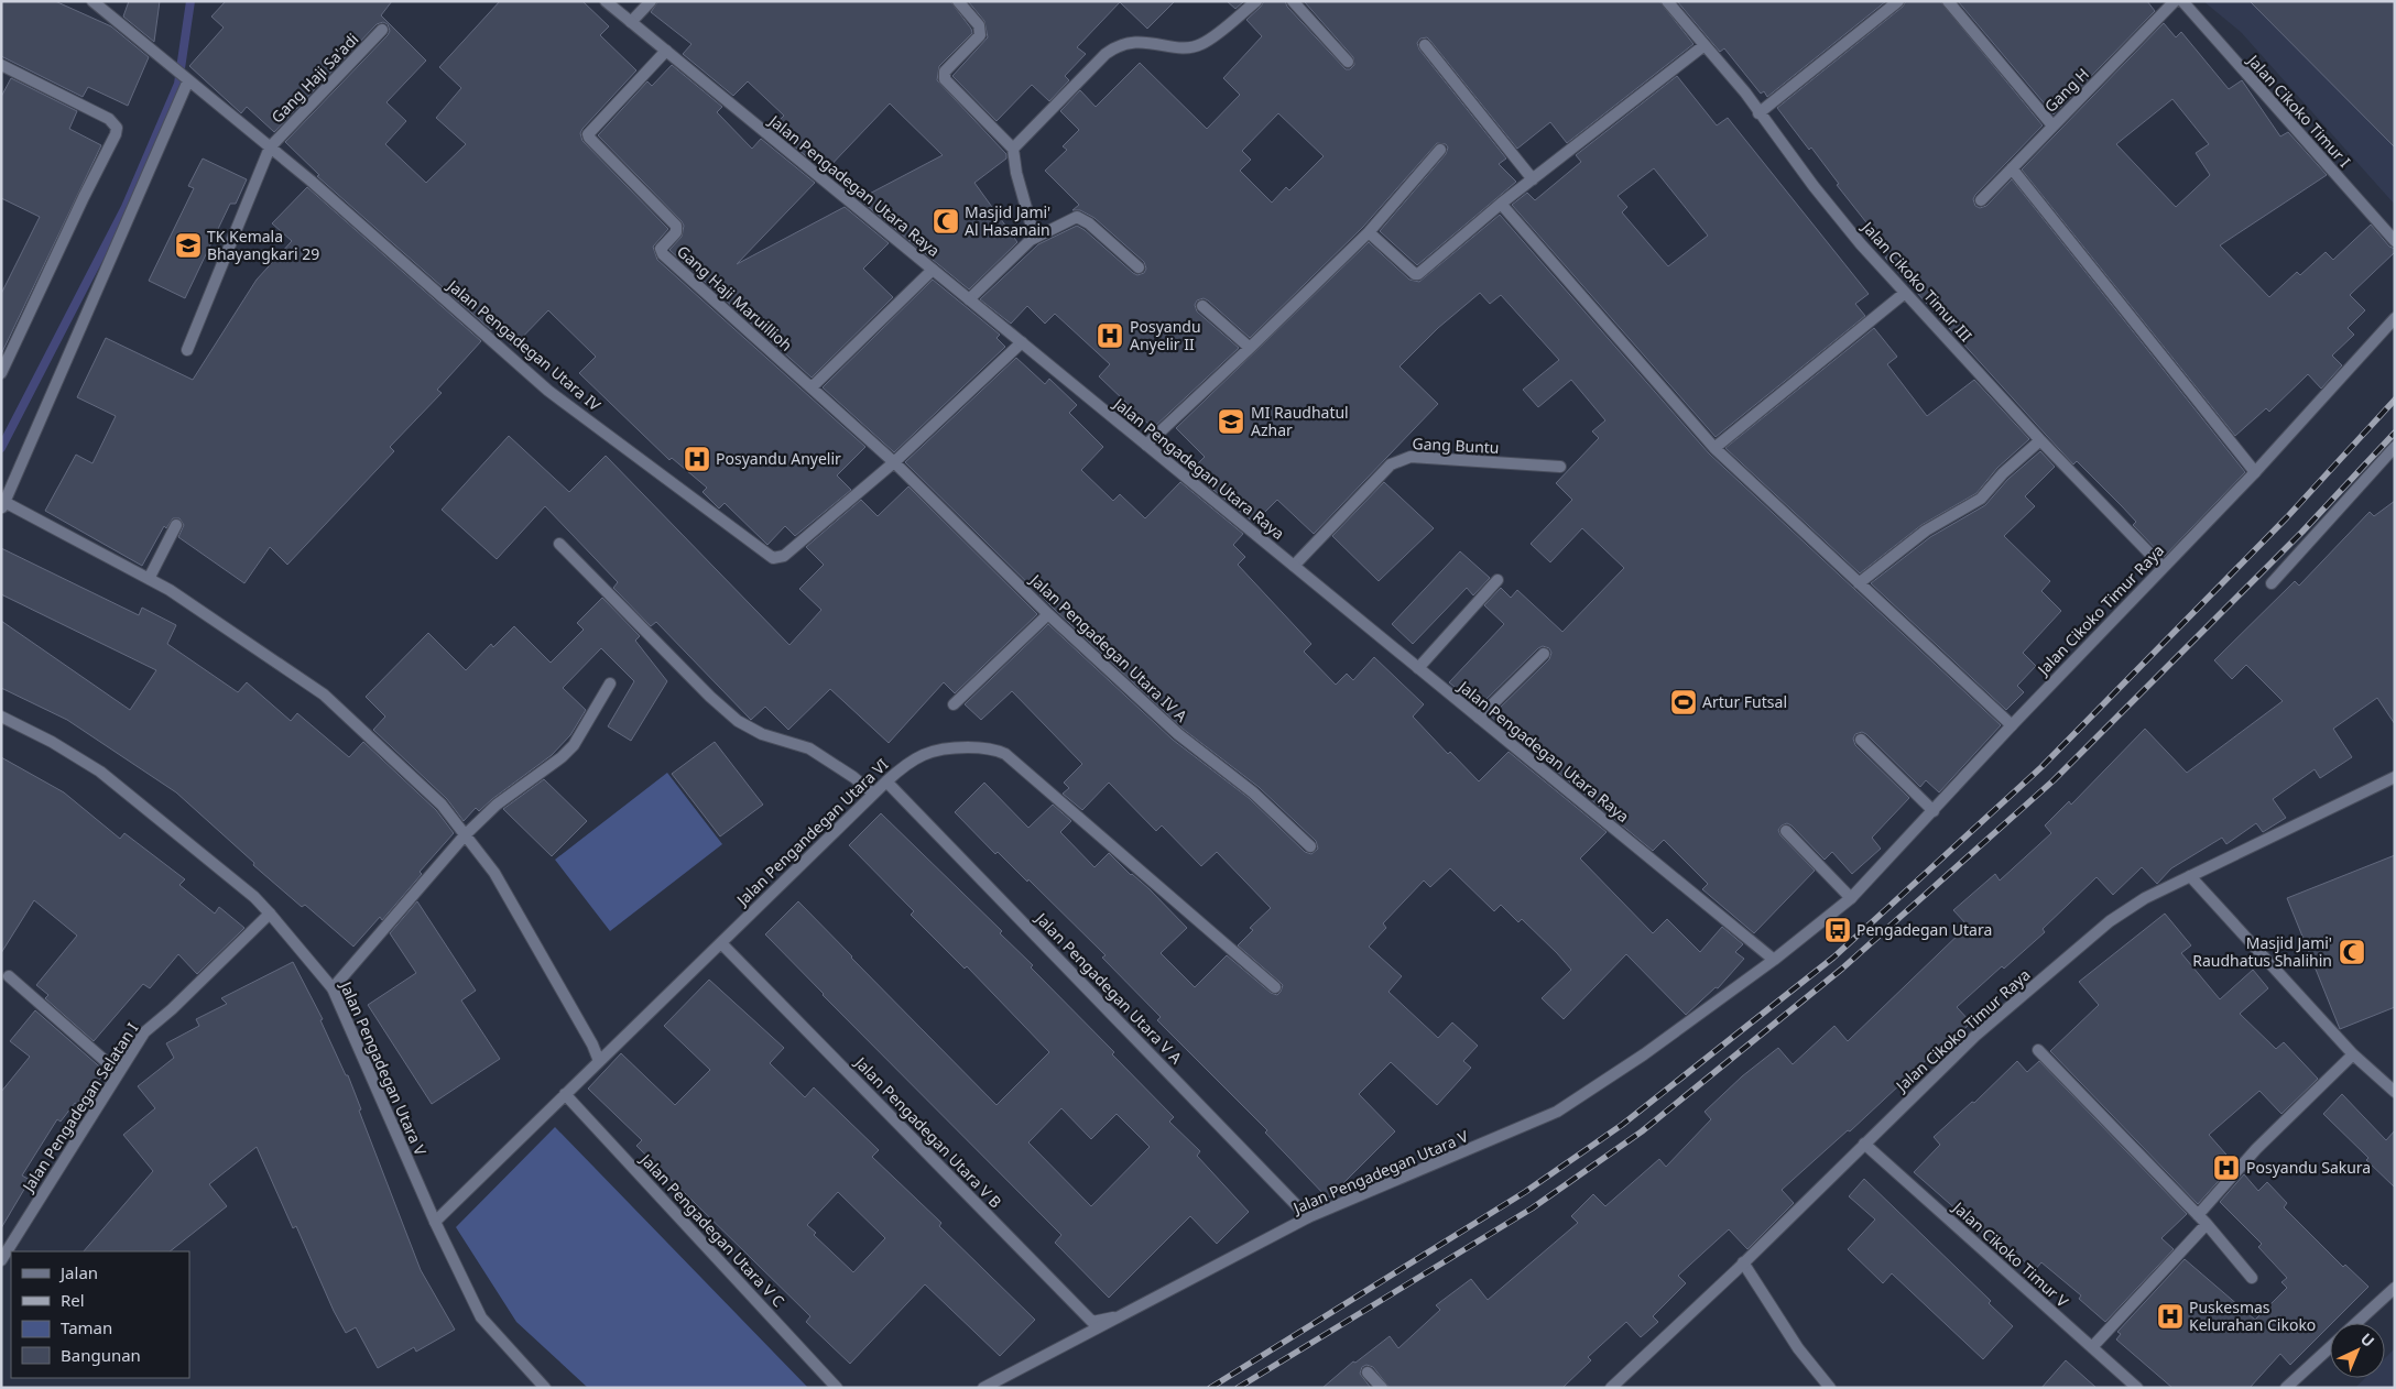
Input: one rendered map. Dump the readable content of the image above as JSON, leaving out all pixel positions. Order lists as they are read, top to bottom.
{
  "streets": {
    "street": [
      "Gang Haji Sa'adi",
      "Gang H",
      "Jalan Cikoko Timur I",
      "Jalan Pengadegan Utara Raya",
      "Jalan Cikoko Timur III",
      "Gang Haji Maruillioh",
      "Jalan Pengadegan Utara IV",
      "Gang Buntu",
      "Jalan Cikoko Timur Raya",
      "Jalan Pengadegan Utara IV A",
      "Jalan Pengandegan Utara VI",
      "Jalan Pengadegan Utara V A",
      "Jalan Pengadegan Utara V",
      "Jalan Pengadegan Selatan I",
      "Jalan Pengadegan Utara V B",
      "Jalan Pengadegan Utara V C",
      "Jalan Cikoko Timur V"
    ]
  },
  "crossings": [
    ["Gang Haji Sa'adi", "Jalan Pengadegan Utara IV"],
    ["Jalan Pengadegan Utara Raya", "Gang Haji Maruillioh"],
    ["Jalan Pengadegan Utara Raya", "Jalan Pengadegan Utara IV"],
    ["Jalan Pengadegan Utara Raya", "Gang Buntu"],
    ["Jalan Pengadegan Utara Raya", "Jalan Cikoko Timur Raya"],
    ["Jalan Pengadegan Utara Raya", "Jalan Pengadegan Utara V"],
    ["Jalan Cikoko Timur III", "Jalan Cikoko Timur Raya"],
    ["Gang Haji Maruillioh", "Jalan Pengadegan Utara IV"],
    ["Gang Haji Maruillioh", "Jalan Pengadegan Utara IV A"],
    ["Jalan Pengadegan Utara IV", "Jalan Pengadegan Utara IV A"],
    ["Jalan Cikoko Timur Raya", "Jalan Pengadegan Utara V"],
    ["Jalan Cikoko Timur Raya", "Jalan Cikoko Timur V"],
    ["Jalan Pengandegan Utara VI", "Jalan Pengadegan Utara V A"],
    ["Jalan Pengandegan Utara VI", "Jalan Pengadegan Utara V"],
    ["Jalan Pengandegan Utara VI", "Jalan Pengadegan Utara V B"],
    ["Jalan Pengandegan Utara VI", "Jalan Pengadegan Utara V C"],
    ["Jalan Pengadegan Utara V A", "Jalan Pengadegan Utara V"],
    ["Jalan Pengadegan Utara V", "Jalan Pengadegan Selatan I"],
    ["Jalan Pengadegan Utara V", "Jalan Pengadegan Utara V B"]
  ],
  "places": {
    "mosque": ["Masjid Jami' Al Hasanain", "Masjid Jami' Raudhatus Shalihin"],
    "school or university": ["TK Kemala Bhayangkari 29", "MI Raudhatul Azhar"],
    "hospital": [
      "Posyandu Anyelir II",
      "Posyandu Anyelir",
      "Posyandu Sakura",
      "Puskesmas Kelurahan Cikoko"
    ],
    "sports": ["Artur Futsal"],
    "bus stop": ["Pengadegan Utara"]
  },
  "legend": [
    "Jalan",
    "Rel",
    "Taman",
    "Bangunan"
  ],
  "north": "top right"
}
